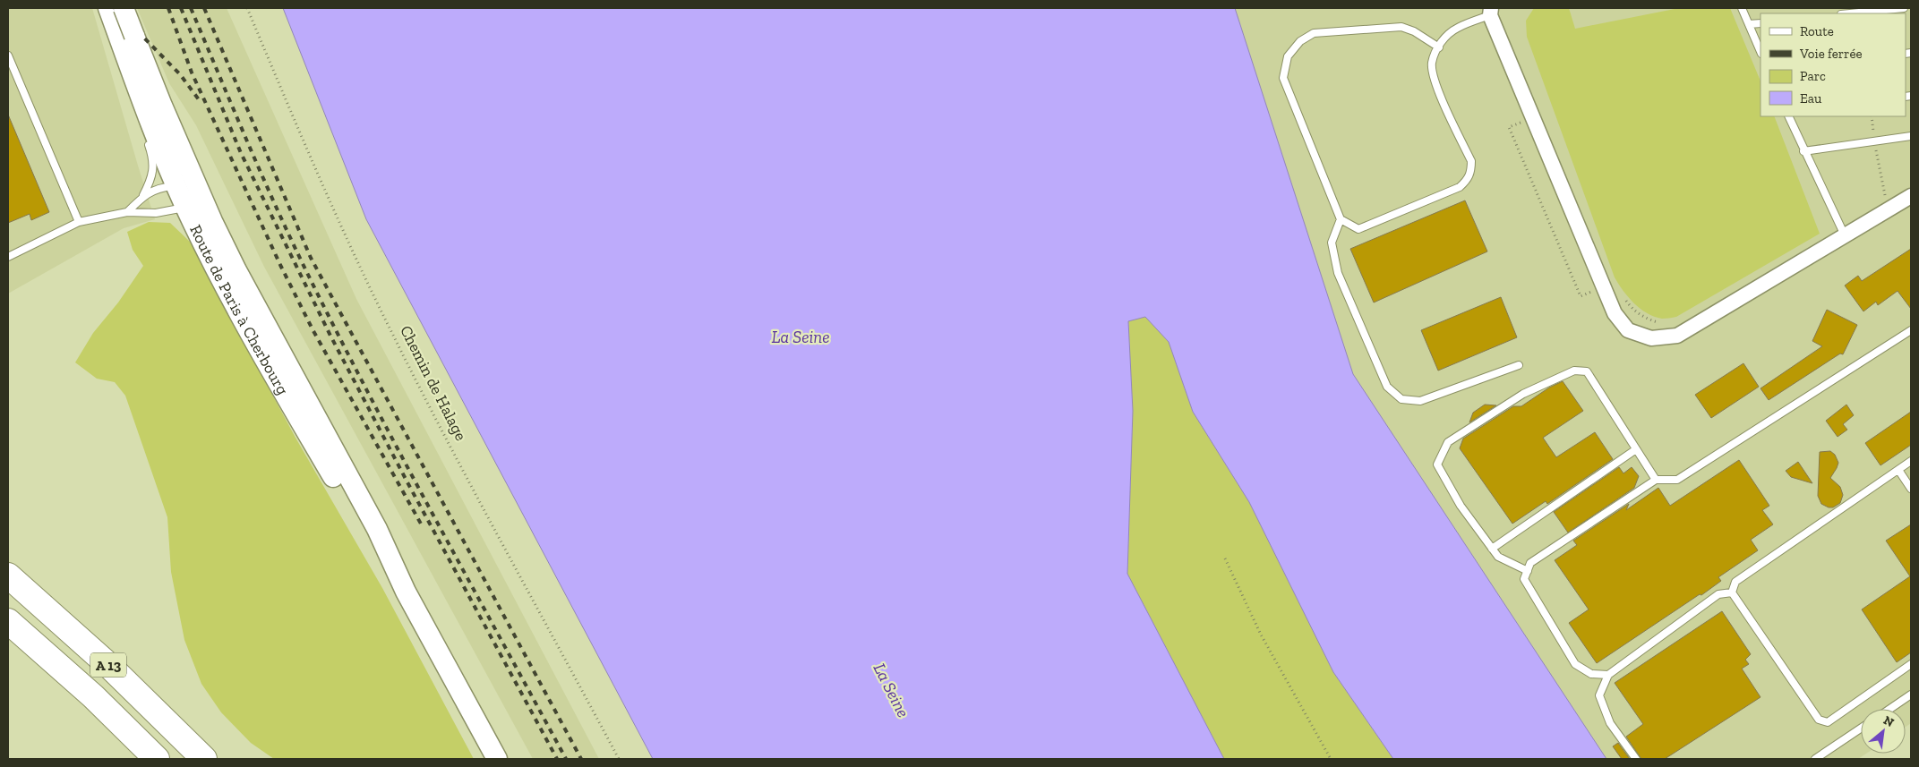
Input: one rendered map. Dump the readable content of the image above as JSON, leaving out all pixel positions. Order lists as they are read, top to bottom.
{
  "streets": {
    "highway": ["A 13"],
    "main road": ["Route de Paris à Cherbourg"],
    "path": ["Chemin de Halage"]
  },
  "water": ["La Seine"],
  "legend": [
    "Route",
    "Voie ferrée",
    "Parc",
    "Eau"
  ],
  "north": "top right"
}
